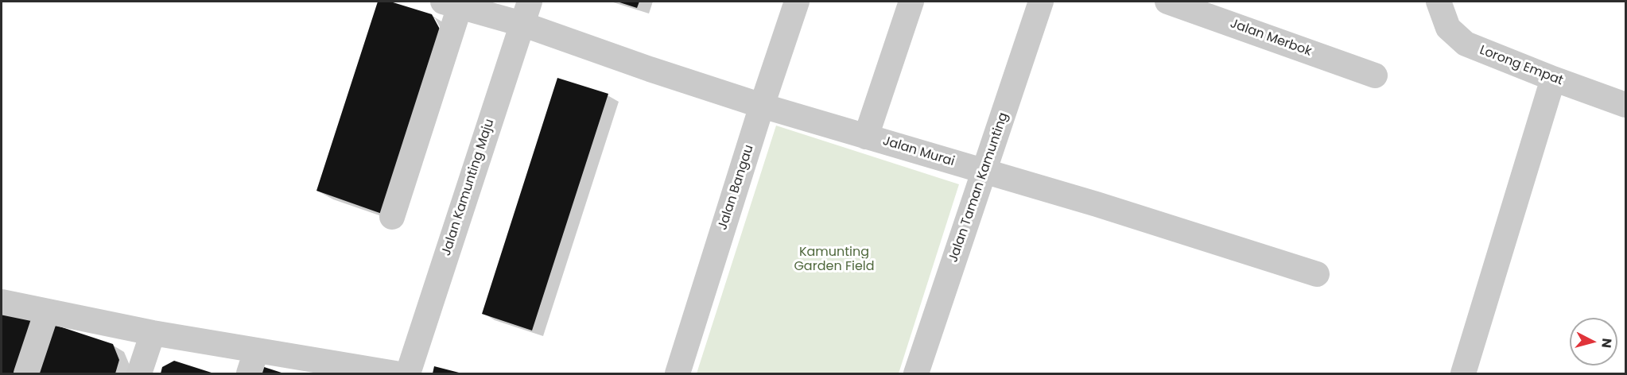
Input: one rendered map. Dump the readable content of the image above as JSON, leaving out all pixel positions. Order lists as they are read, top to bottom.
{
  "streets": {
    "street": [
      "Jalan Merbok",
      "Lorong Empat",
      "Jalan Murai",
      "Jalan Kamunting Maju",
      "Jalan Bangau",
      "Jalan Taman Kamunting"
    ]
  },
  "crossings": [
    ["Jalan Murai", "Jalan Kamunting Maju"],
    ["Jalan Murai", "Jalan Bangau"],
    ["Jalan Murai", "Jalan Taman Kamunting"]
  ],
  "parks": ["Kamunting Garden Field"],
  "north": "right"
}
